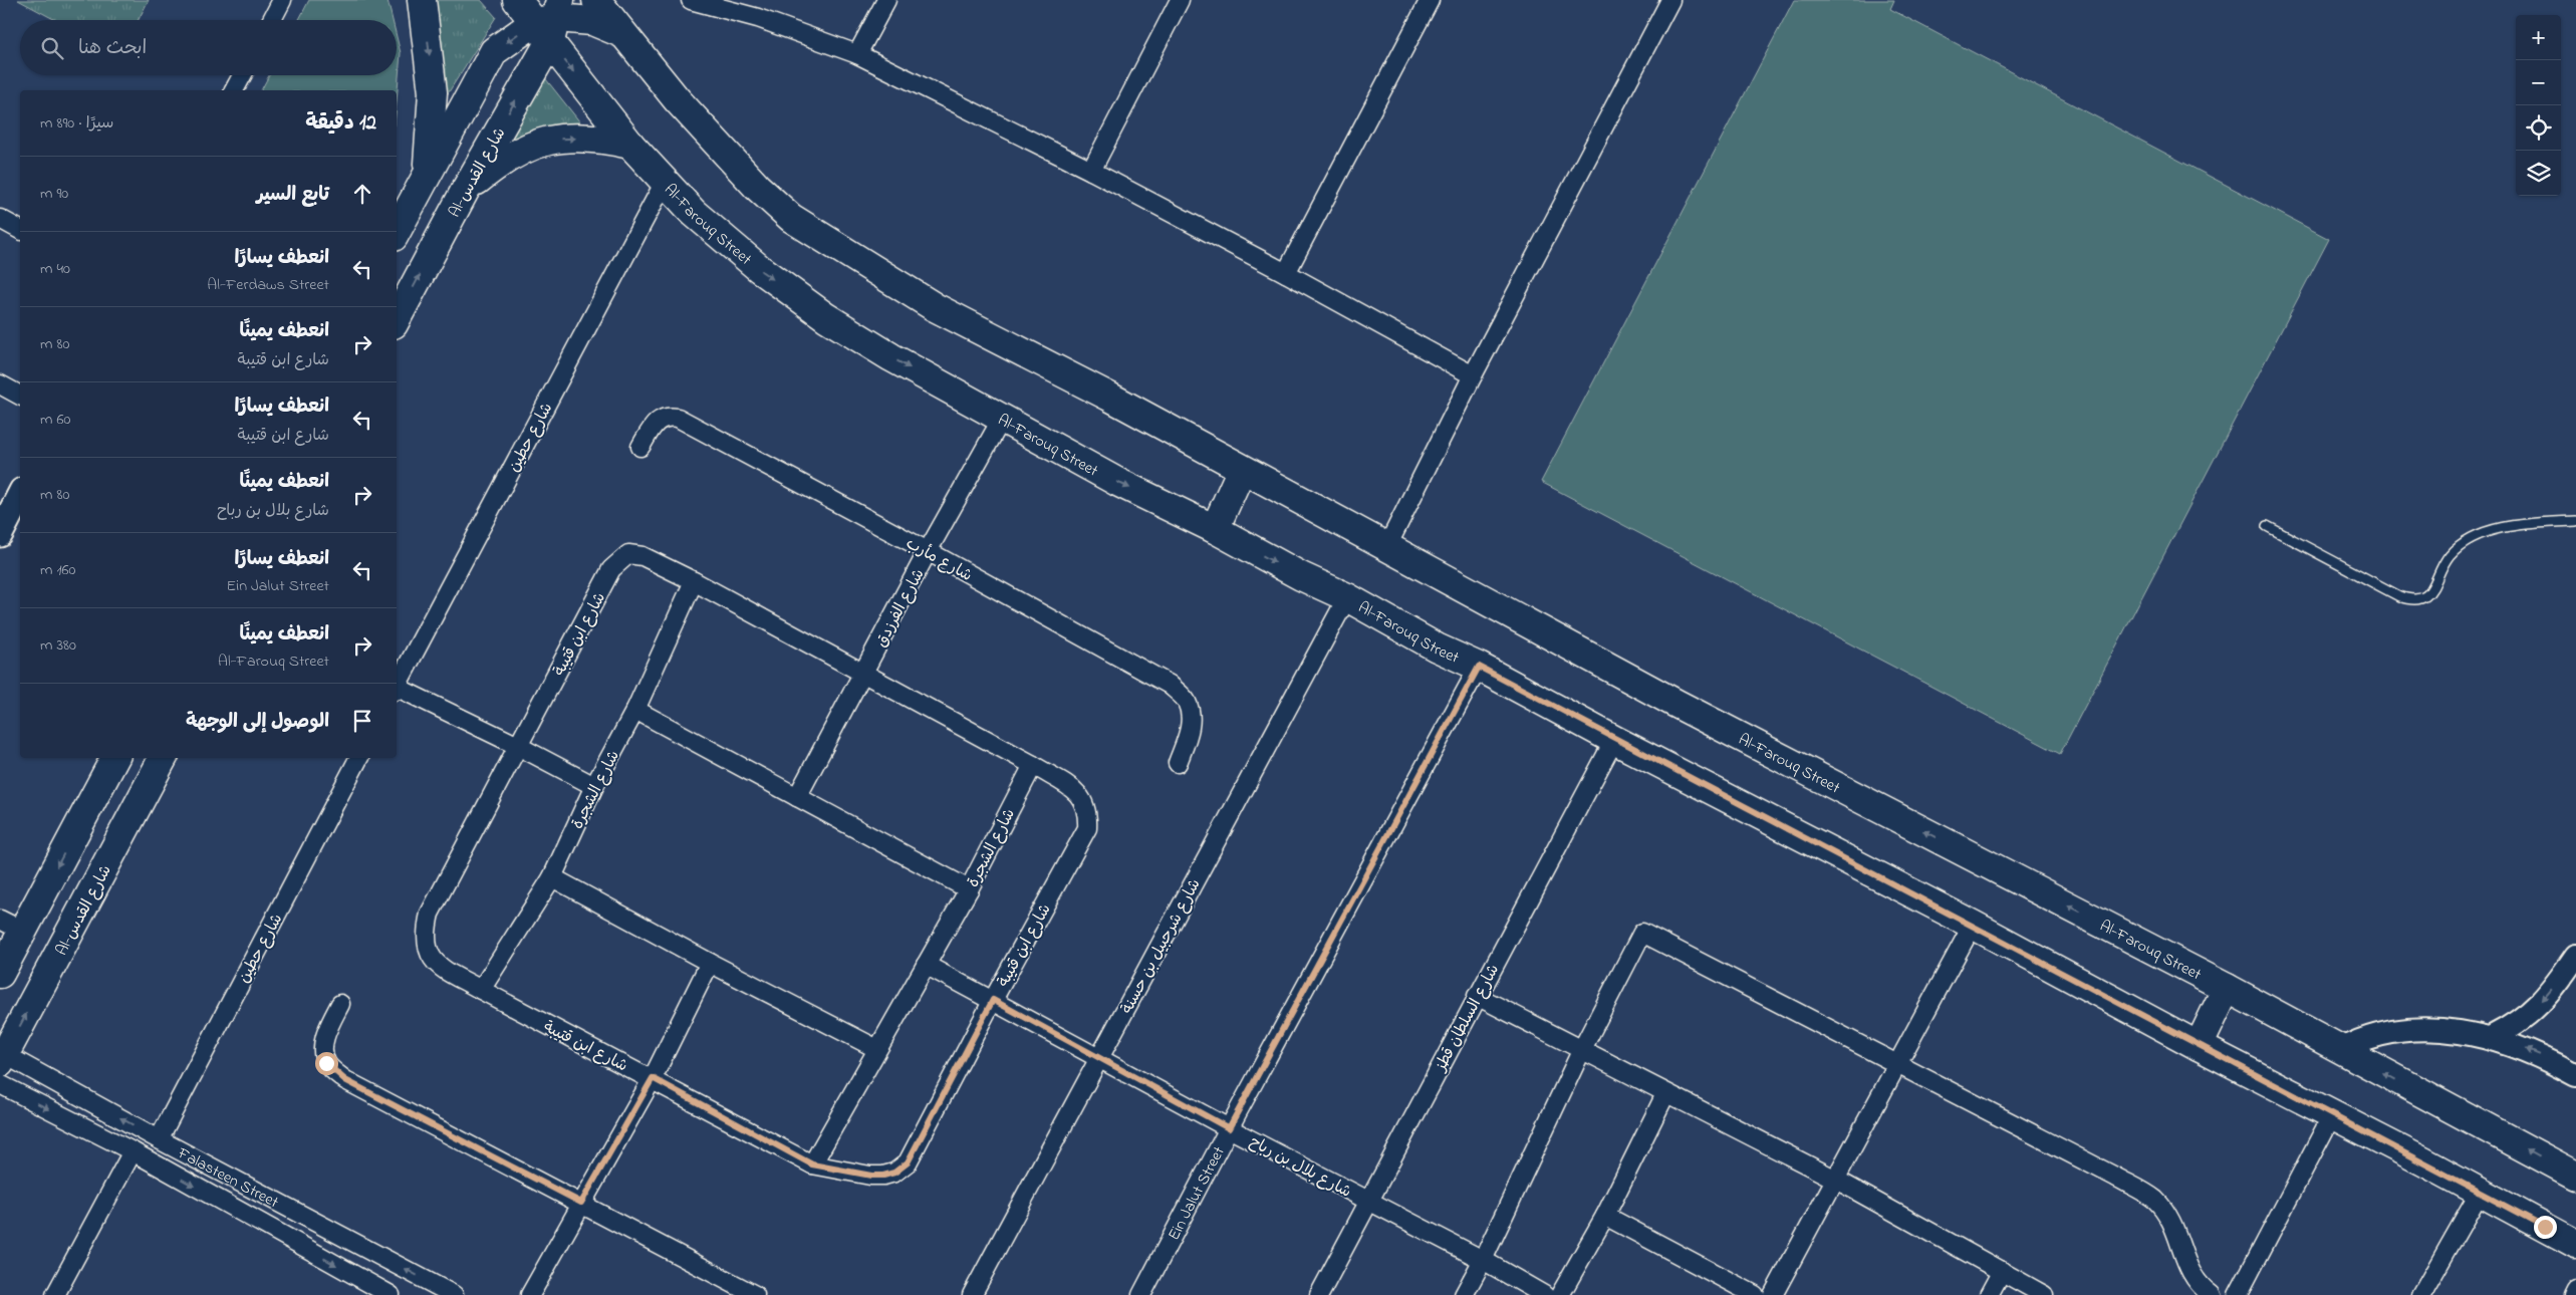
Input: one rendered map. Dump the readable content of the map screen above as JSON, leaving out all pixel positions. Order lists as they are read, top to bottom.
{
  "streets": {
    "main road": ["Al-شارع القدس", "Al-Farouq Street"],
    "street": [
      "شارع حطين",
      "شارع مأرب",
      "شارع الفرزدق",
      "شارع ابن قتيبة",
      "شارع الشجرة",
      "شارع شرحبيل بن حسنة",
      "شارع السلطان قطز",
      "شارع بلال بن رباح",
      "Falasteen Street",
      "Ein Jalut Street"
    ]
  },
  "crossings": [
    ["Al-شارع القدس", "Al-Farouq Street"],
    ["Al-شارع القدس", "Falasteen Street"],
    ["Al-Farouq Street", "شارع حطين"],
    ["Al-Farouq Street", "شارع الفرزدق"],
    ["Al-Farouq Street", "شارع شرحبيل بن حسنة"],
    ["Al-Farouq Street", "شارع السلطان قطز"],
    ["Al-Farouq Street", "Ein Jalut Street"],
    ["شارع حطين", "Falasteen Street"],
    ["شارع مأرب", "شارع الفرزدق"],
    ["شارع ابن قتيبة", "شارع الشجرة"],
    ["شارع ابن قتيبة", "شارع بلال بن رباح"],
    ["شارع الشجرة", "شارع بلال بن رباح"],
    ["شارع شرحبيل بن حسنة", "شارع بلال بن رباح"],
    ["شارع السلطان قطز", "شارع بلال بن رباح"],
    ["شارع بلال بن رباح", "Ein Jalut Street"]
  ],
  "page": {
    "map_buttons": ["+", "−"],
    "search": "ابحث هنا",
    "heading": ["12 دقيقة", "سيرًا · 890 m"],
    "list": [
      ["تابع السير", "90 m"],
      ["انعطف يسارًا", "Al-Ferdaws Street", "40 m"],
      ["انعطف يمينًا", "شارع ابن قتيبة", "80 m"],
      ["انعطف يسارًا", "شارع ابن قتيبة", "60 m"],
      ["انعطف يمينًا", "شارع بلال بن رباح", "80 m"],
      ["انعطف يسارًا", "Ein Jalut Street", "160 m"],
      ["انعطف يمينًا", "Al-Farouq Street", "380 m"],
      "الوصول إلى الوجهة"
    ]
  }
}
